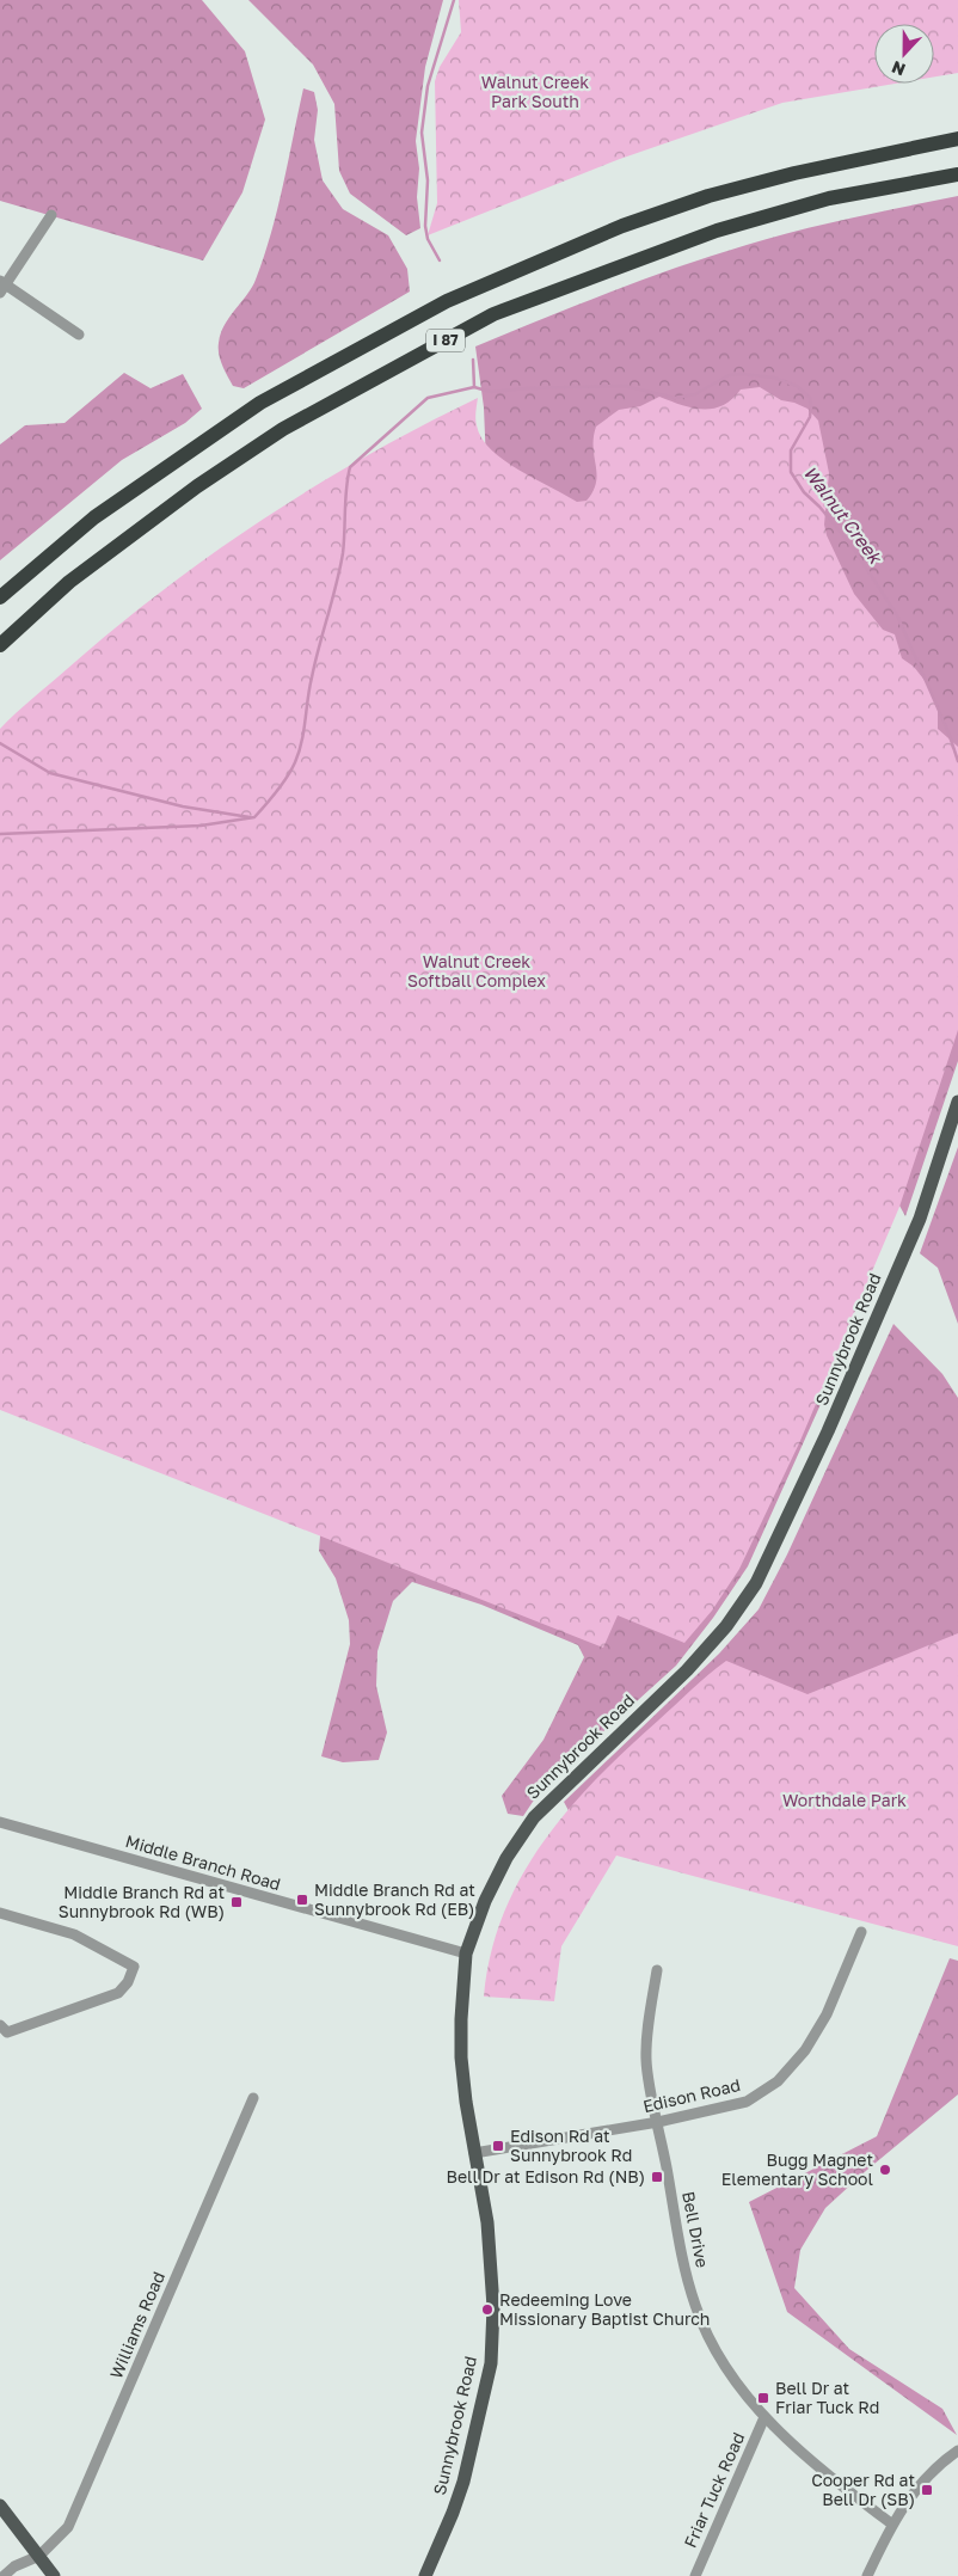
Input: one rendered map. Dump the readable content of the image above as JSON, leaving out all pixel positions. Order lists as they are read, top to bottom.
{
  "streets": {
    "highway": ["I 87"],
    "main road": ["Sunnybrook Road"],
    "street": [
      "Middle Branch Road",
      "Edison Road",
      "Bell Drive",
      "Williams Road",
      "Friar Tuck Road"
    ]
  },
  "crossings": [
    ["Sunnybrook Road", "Middle Branch Road"],
    ["Sunnybrook Road", "Edison Road"],
    ["Edison Road", "Bell Drive"],
    ["Bell Drive", "Friar Tuck Road"]
  ],
  "water": ["Walnut Creek"],
  "parks": ["Walnut Creek Park South", "Walnut Creek Softball Complex", "Worthdale Park"],
  "places": {
    "transit": [
      "Middle Branch Rd at Sunnybrook Rd (EB)",
      "Middle Branch Rd at Sunnybrook Rd (WB)",
      "Edison Rd at Sunnybrook Rd",
      "Bell Dr at Edison Rd (NB)",
      "Bell Dr at Friar Tuck Rd",
      "Cooper Rd at Bell Dr (SB)"
    ],
    "other": ["Bugg Magnet Elementary School", "Redeeming Love Missionary Baptist Church"]
  },
  "north": "bottom"
}
